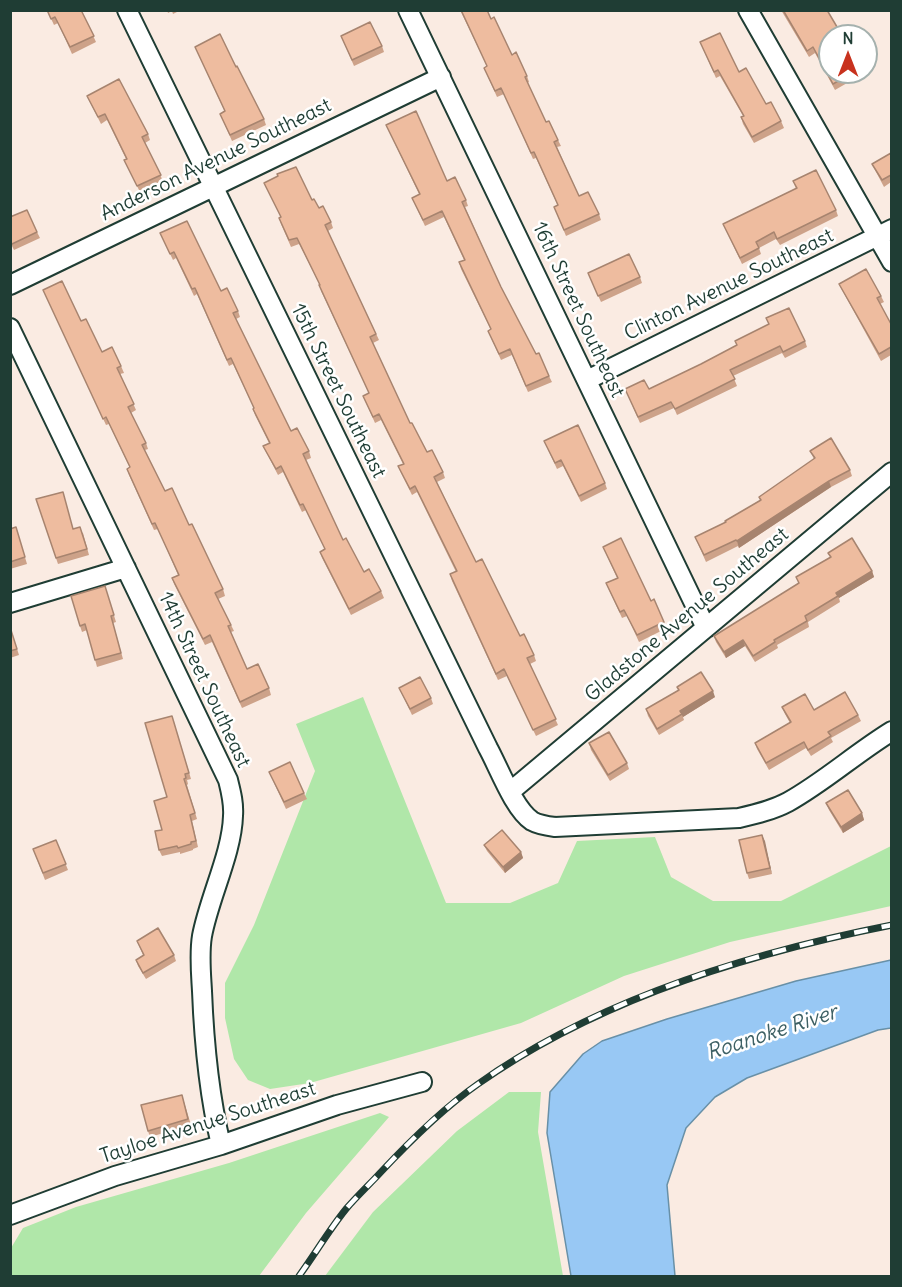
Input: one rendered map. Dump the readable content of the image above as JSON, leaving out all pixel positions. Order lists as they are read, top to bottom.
{
  "streets": {
    "street": [
      "Anderson Avenue Southeast",
      "Clinton Avenue Southeast",
      "16th Street Southeast",
      "15th Street Southeast",
      "Gladstone Avenue Southeast",
      "14th Street Southeast",
      "Tayloe Avenue Southeast"
    ]
  },
  "crossings": [
    ["Anderson Avenue Southeast", "16th Street Southeast"],
    ["Anderson Avenue Southeast", "15th Street Southeast"],
    ["Clinton Avenue Southeast", "16th Street Southeast"],
    ["16th Street Southeast", "Gladstone Avenue Southeast"],
    ["15th Street Southeast", "Gladstone Avenue Southeast"],
    ["14th Street Southeast", "Tayloe Avenue Southeast"]
  ],
  "water": ["Roanoke River"],
  "north": "top"
}
